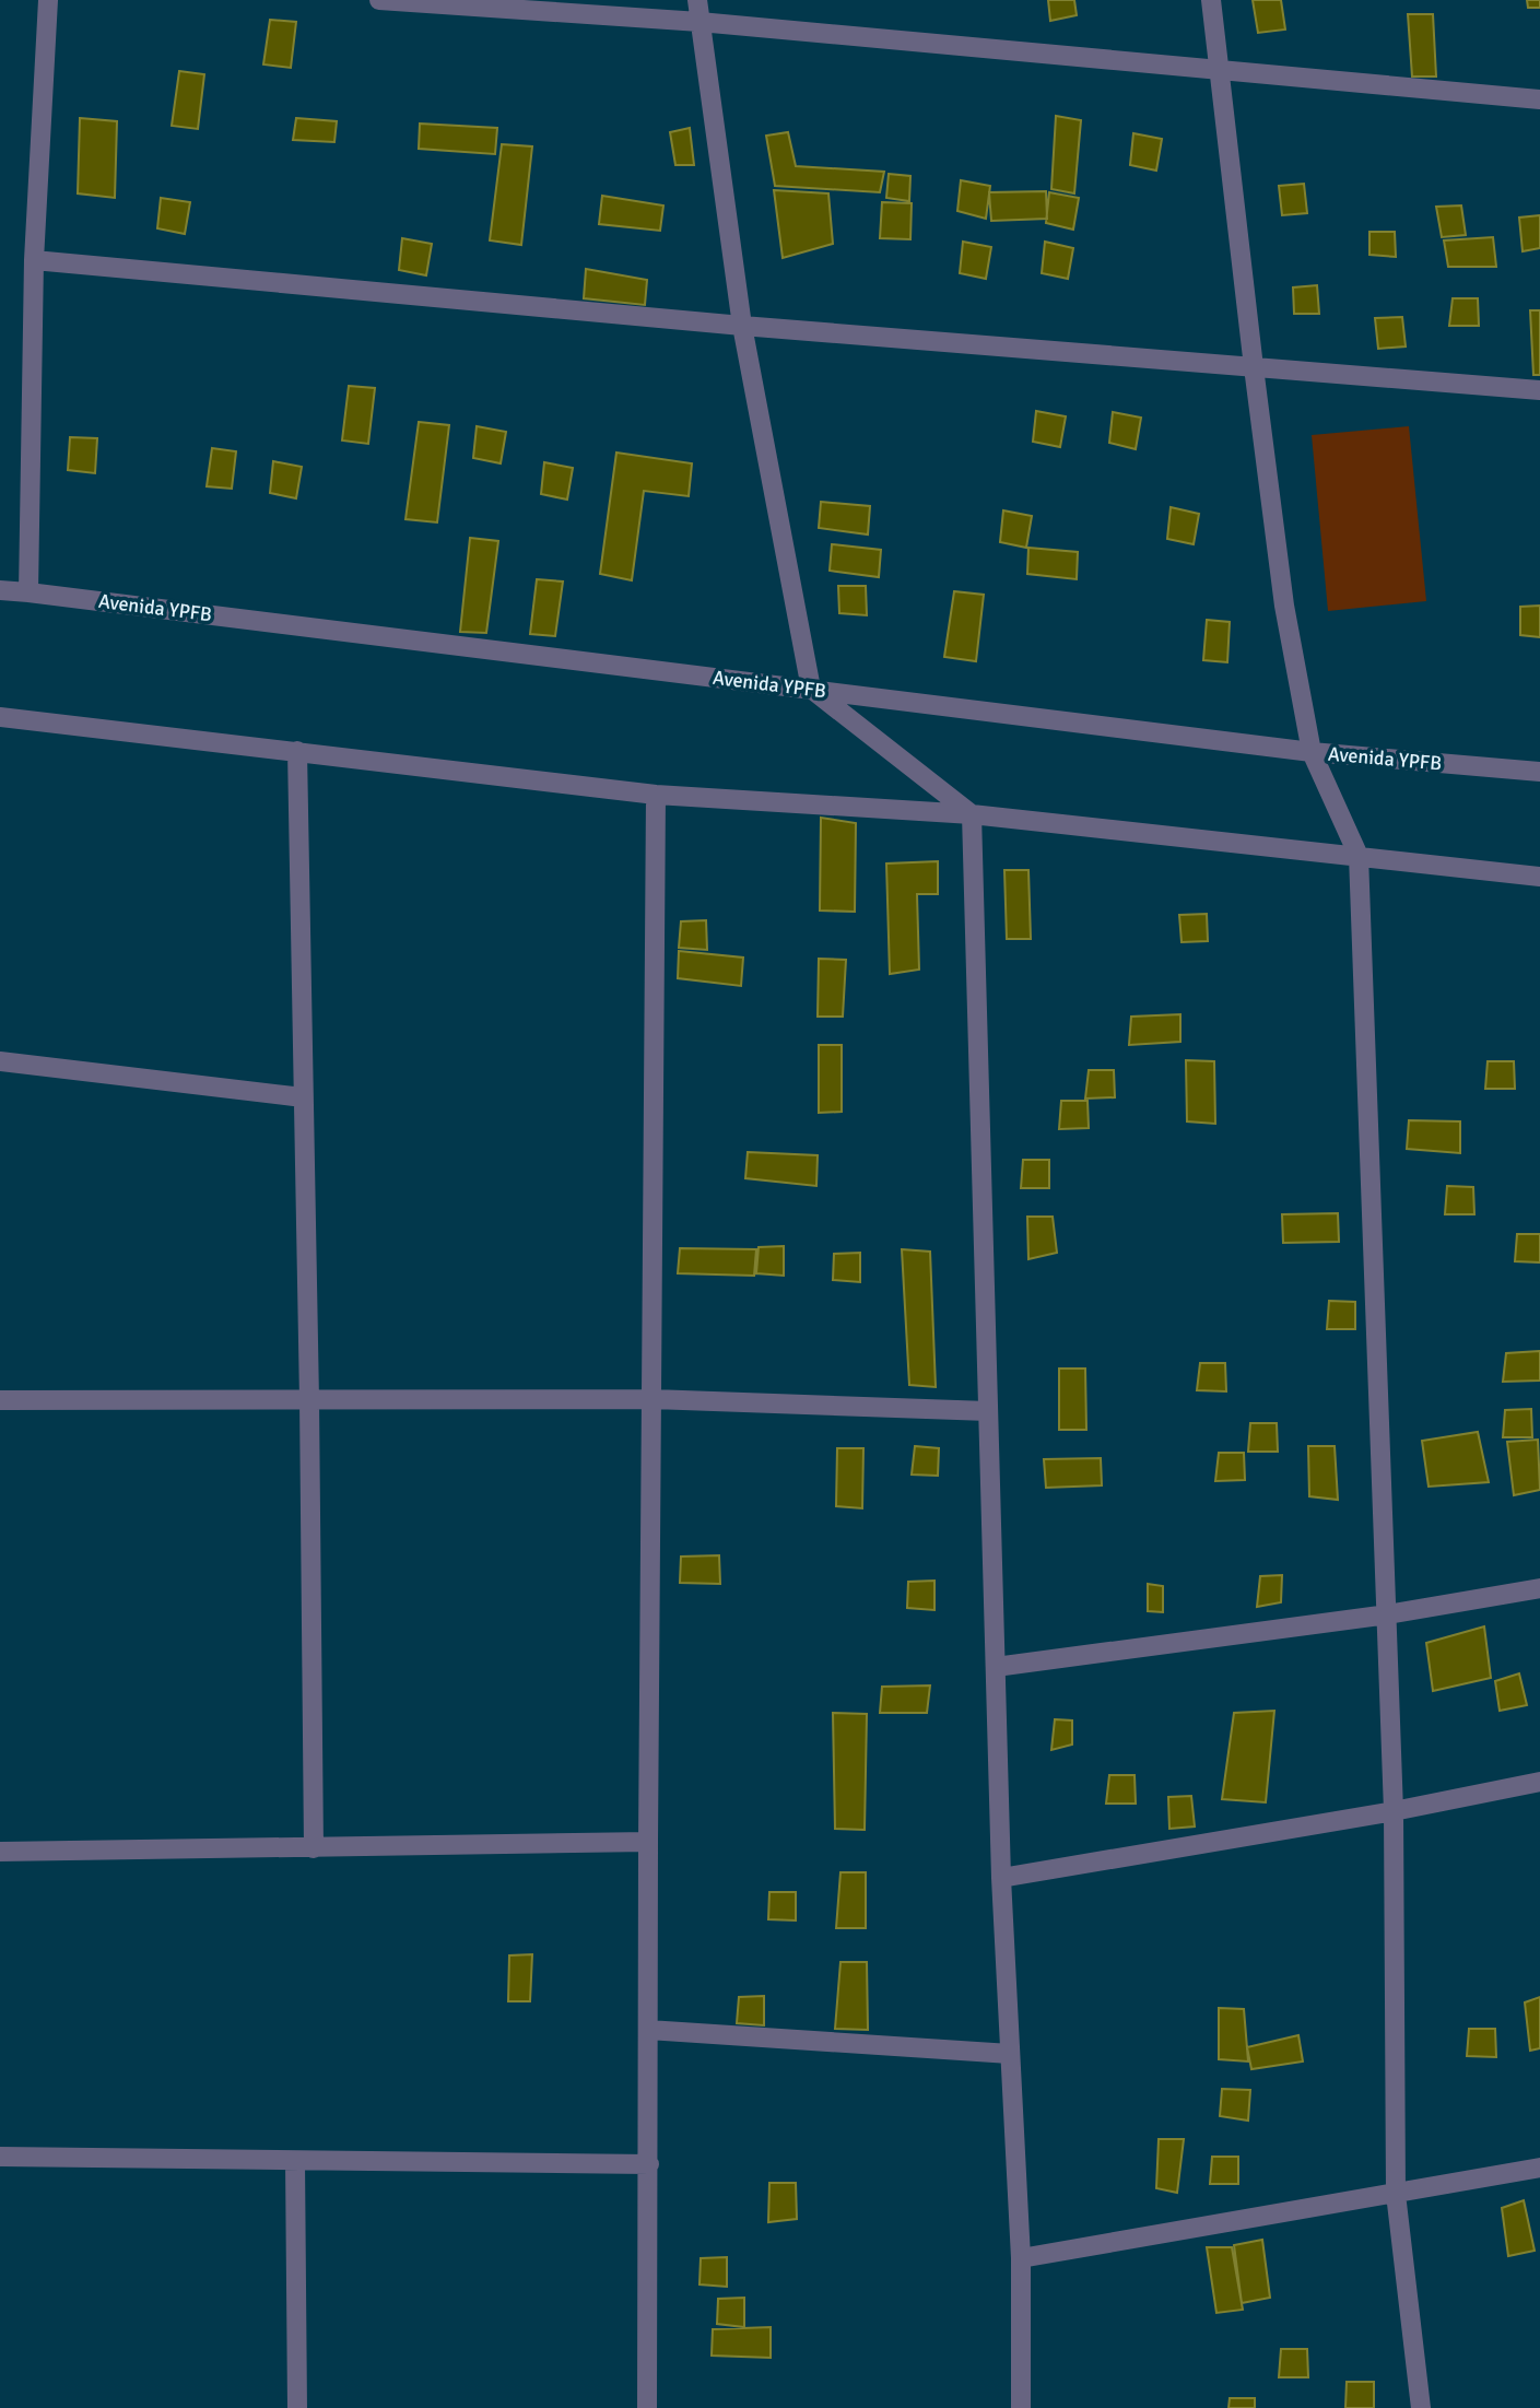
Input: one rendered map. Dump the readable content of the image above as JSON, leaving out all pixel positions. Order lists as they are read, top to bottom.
{
  "streets": {
    "street": ["Avenida YPFB"]
  }
}
